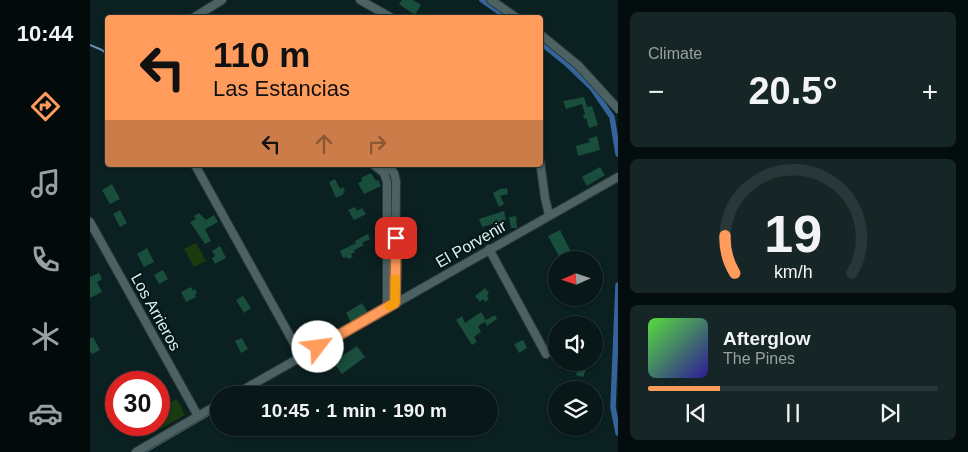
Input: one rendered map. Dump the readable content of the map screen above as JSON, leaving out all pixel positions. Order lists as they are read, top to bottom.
{
  "streets": {
    "street": ["El Porvenir", "Los Arrieros"]
  },
  "north": "left",
  "page": {
    "tabs": "10:44",
    "tile": "Climate",
    "turn": ["110 m", "Las Estancias"],
    "heat": ["−", "20.5°", "+"],
    "song": ["Afterglow", "The Pines"],
    "limit": "30",
    "trip": "10:45 · 1 min · 190 m",
    "gauge": ["19", "km/h"]
  }
}
